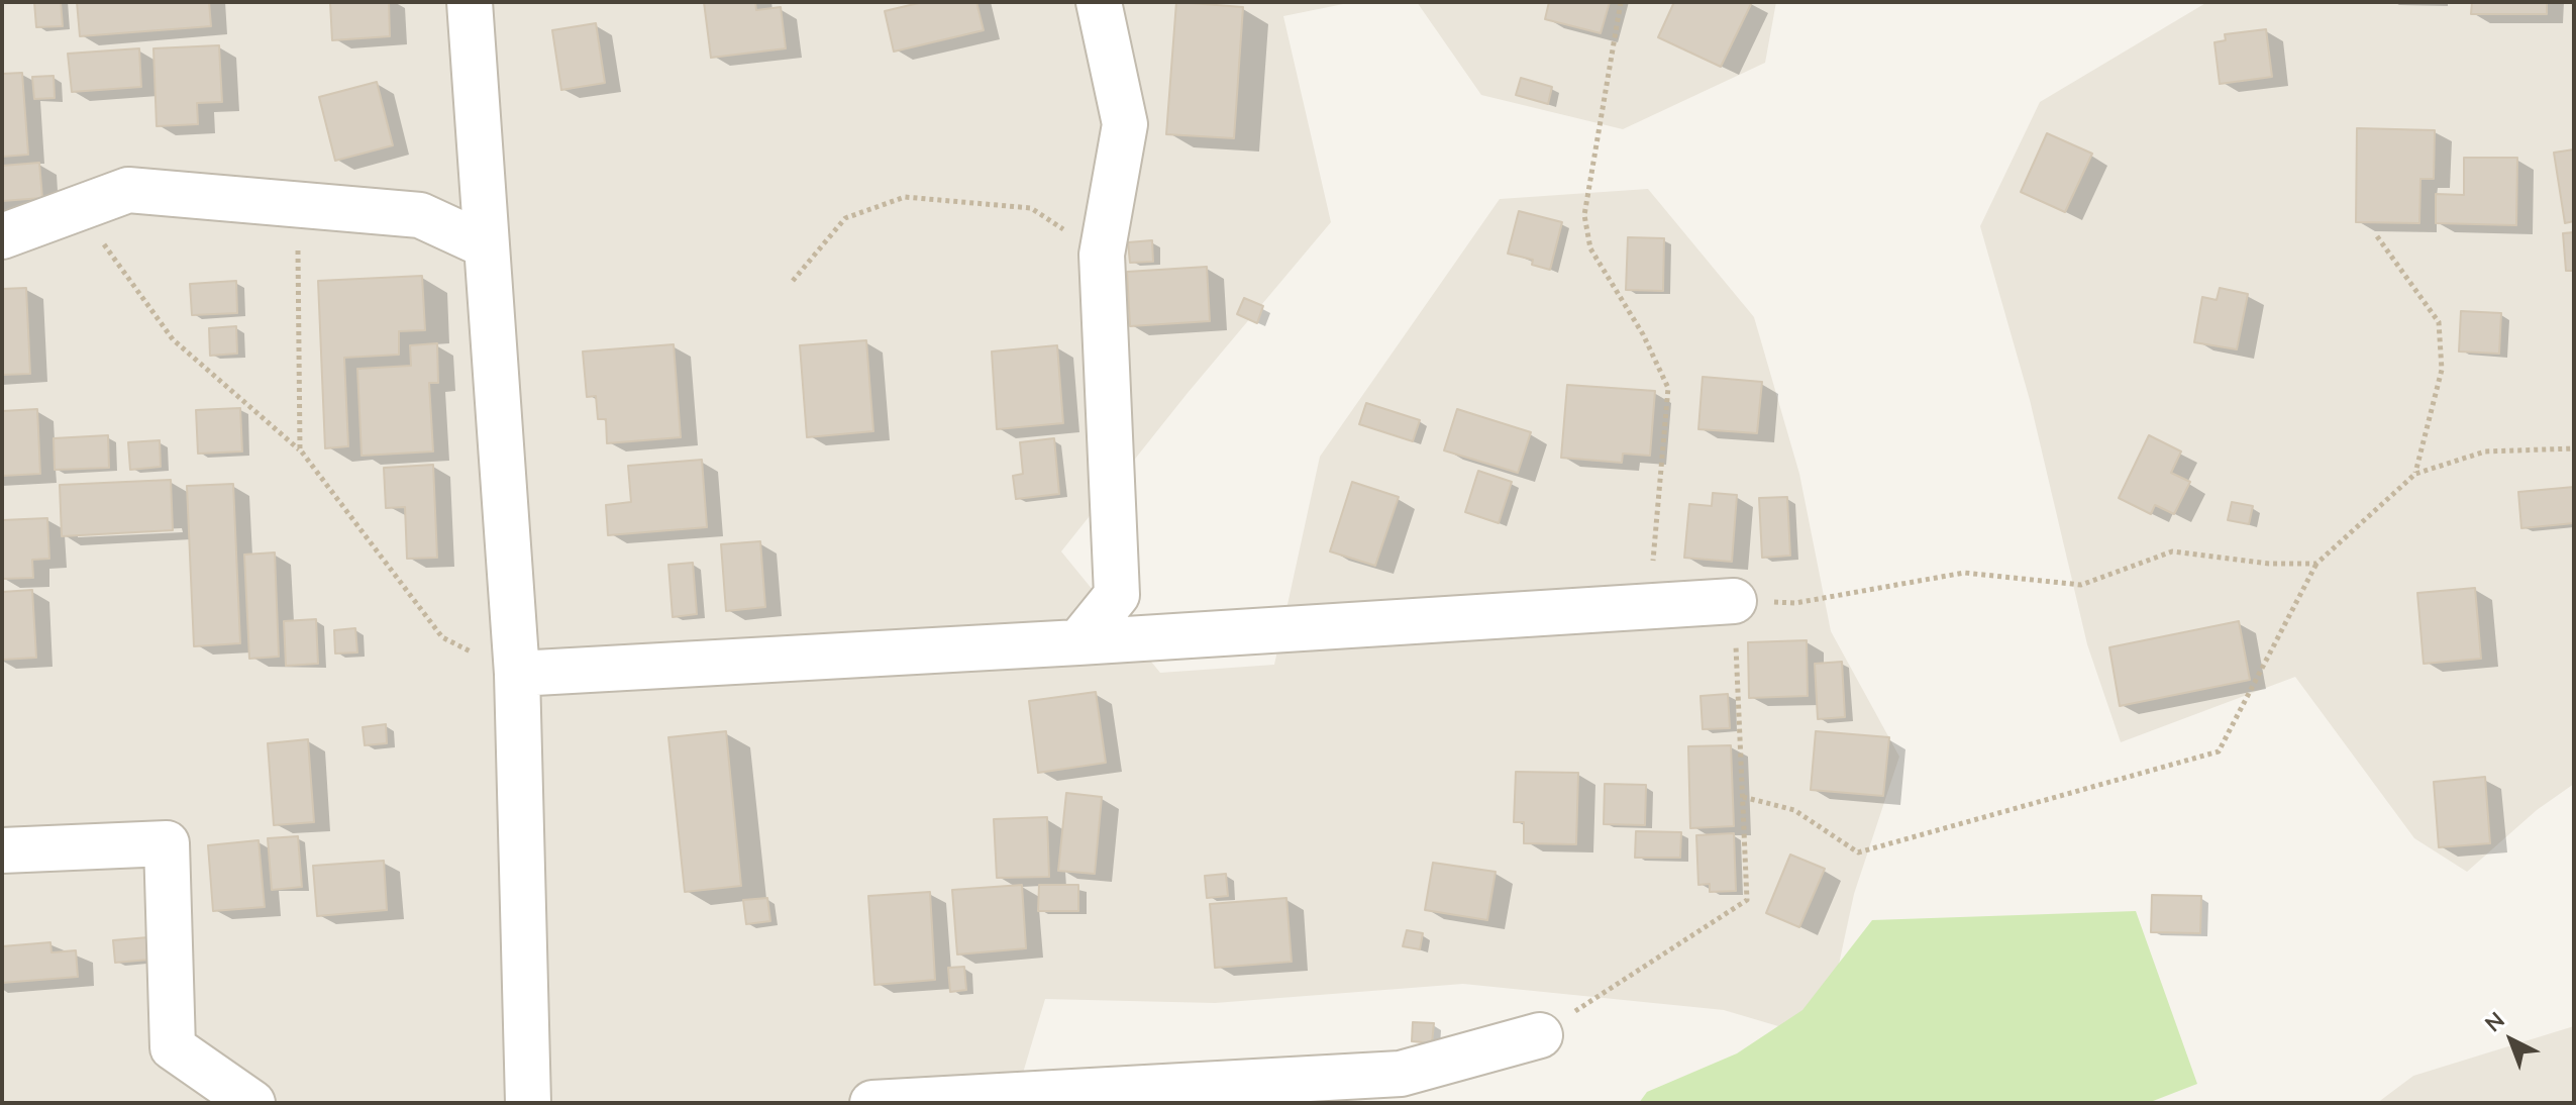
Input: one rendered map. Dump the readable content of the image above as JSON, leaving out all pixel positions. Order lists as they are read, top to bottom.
{
  "north": "top left"
}
